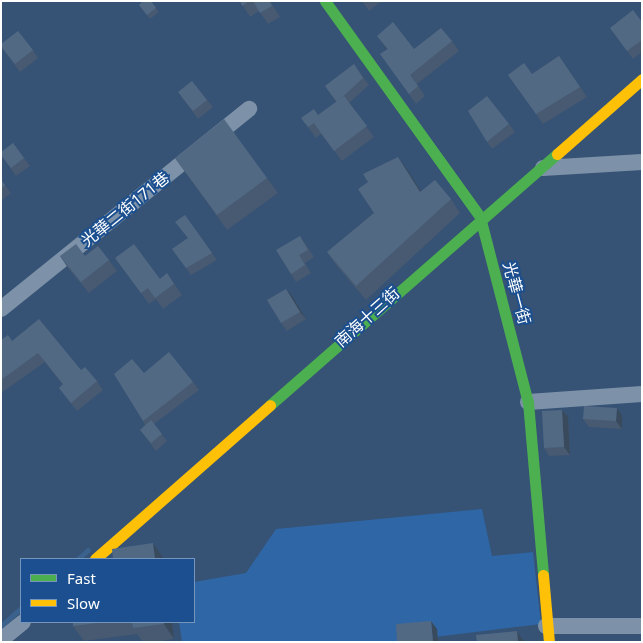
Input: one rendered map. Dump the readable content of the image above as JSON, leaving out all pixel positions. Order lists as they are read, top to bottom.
{
  "streets": {
    "street": ["光華二街171巷", "光華一街", "南海十三街"]
  },
  "crossings": [
    ["光華一街", "南海十三街"]
  ],
  "legend": ["Fast", "Slow"]
}
